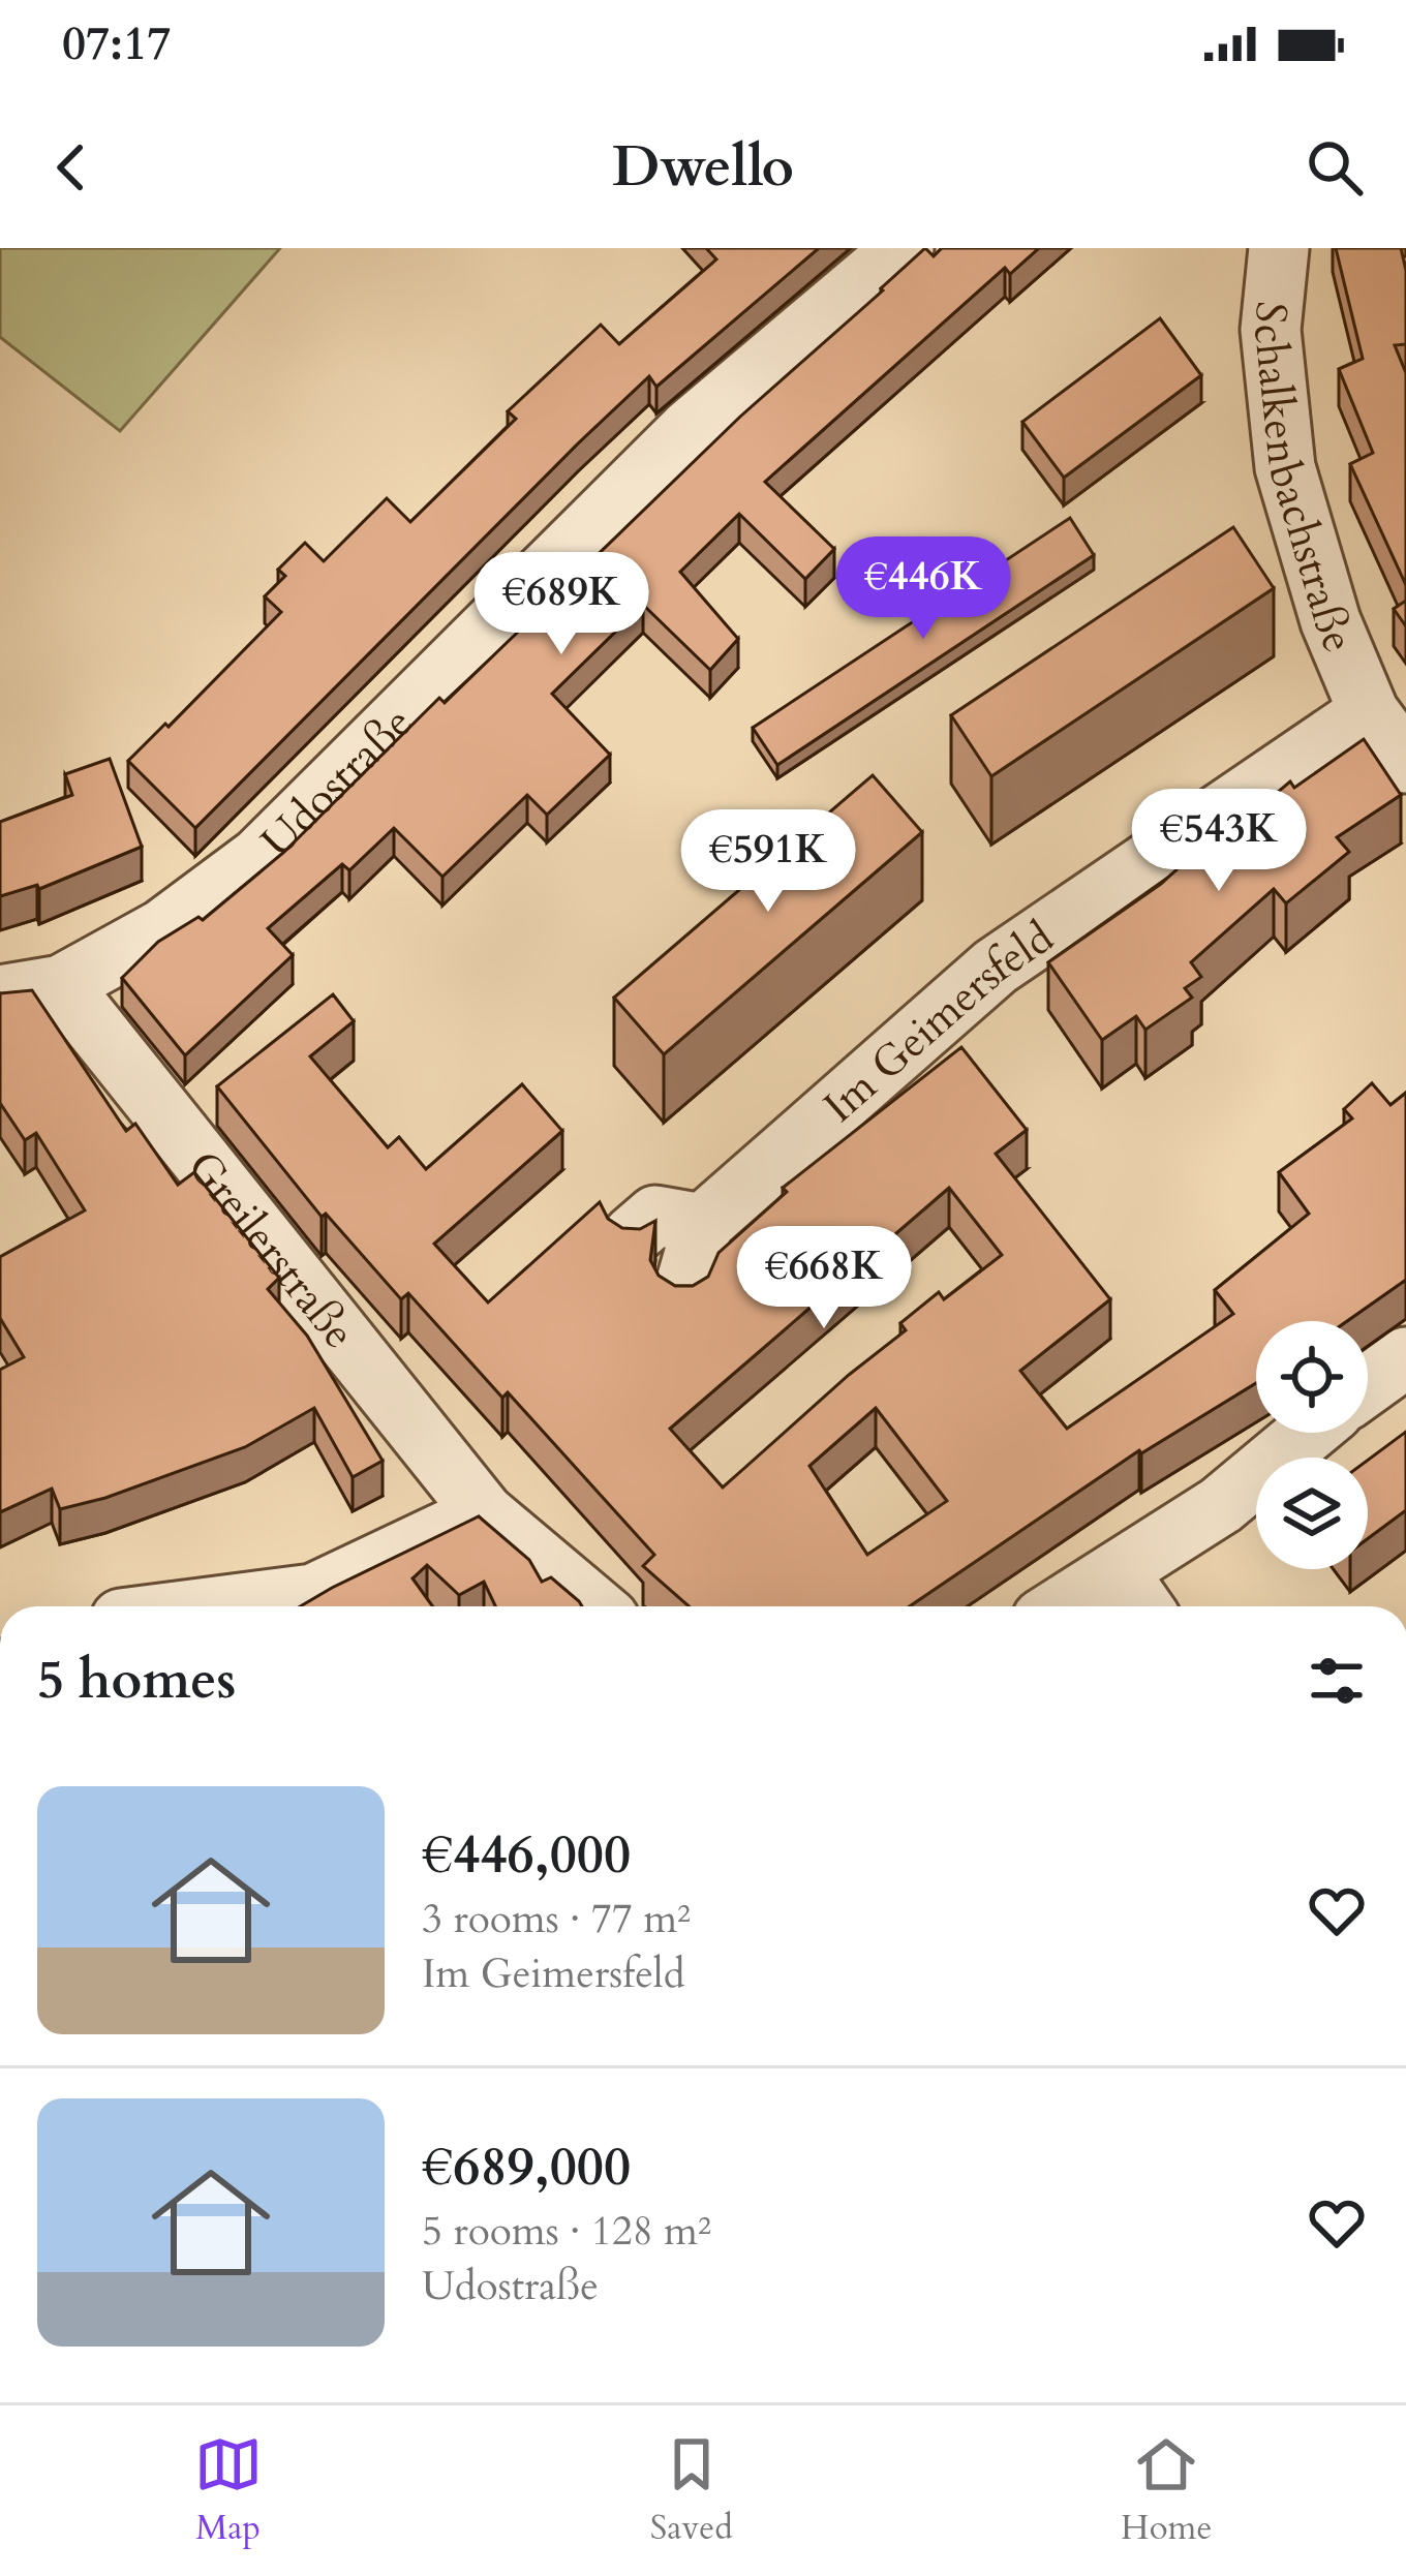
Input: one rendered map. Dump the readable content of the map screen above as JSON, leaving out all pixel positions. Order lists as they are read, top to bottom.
{
  "streets": {
    "street": [
      "Schalkenbachstraße",
      "Udostraße",
      "Im Geimersfeld",
      "Greilerstraße"
    ]
  },
  "crossings": [
    ["Schalkenbachstraße", "Im Geimersfeld"],
    ["Udostraße", "Greilerstraße"]
  ],
  "page": {
    "status": "07:17",
    "header": "Dwello",
    "price": [
      "€446K",
      "€689K",
      "€543K",
      "€591K",
      "€668K"
    ],
    "heading": "5 homes",
    "list": [
      {
        "name": "€446,000",
        "note": "3 rooms · 77 m² · Im Geimersfeld"
      },
      {
        "name": "€689,000",
        "note": "5 rooms · 128 m² · Udostraße"
      }
    ],
    "tabs": ["Map", "Saved", "Home"]
  }
}
